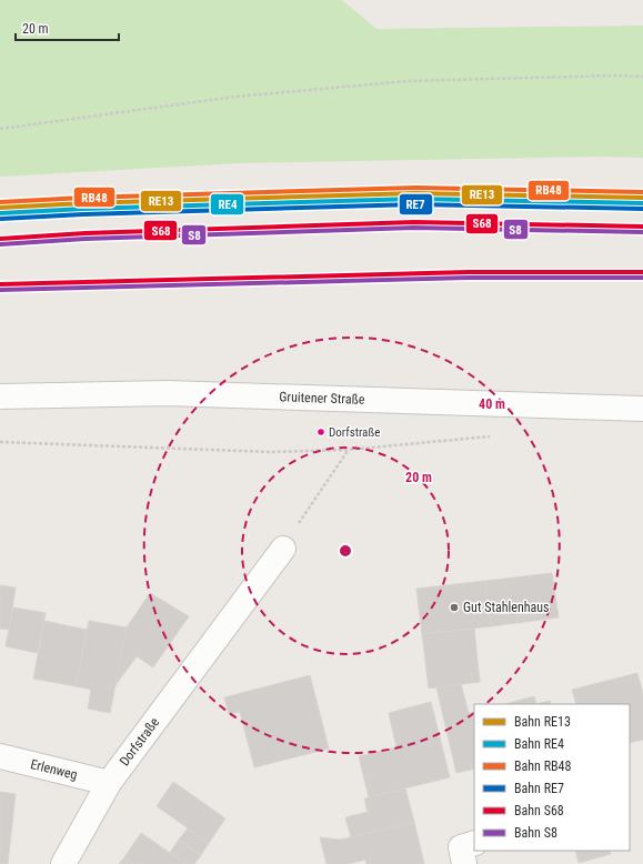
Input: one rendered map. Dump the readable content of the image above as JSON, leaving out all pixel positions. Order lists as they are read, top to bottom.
{
  "streets": {
    "main road": ["Gruitener Straße", "Dorfstraße", "Erlenweg"]
  },
  "crossings": [
    ["Dorfstraße", "Erlenweg"]
  ],
  "places": ["Dorfstraße", "Gut Stahlenhaus"],
  "lines": [
    "rail line RB48",
    "rail line RE13",
    "rail line RE4",
    "rail line RE7",
    "rail line S68",
    "rail line S8"
  ],
  "legend": [
    "Bahn RE13",
    "Bahn RE4",
    "Bahn RB48",
    "Bahn RE7",
    "Bahn S68",
    "Bahn S8"
  ],
  "scale_bar": "20 m",
  "rings": ["40 m", "20 m"]
}
